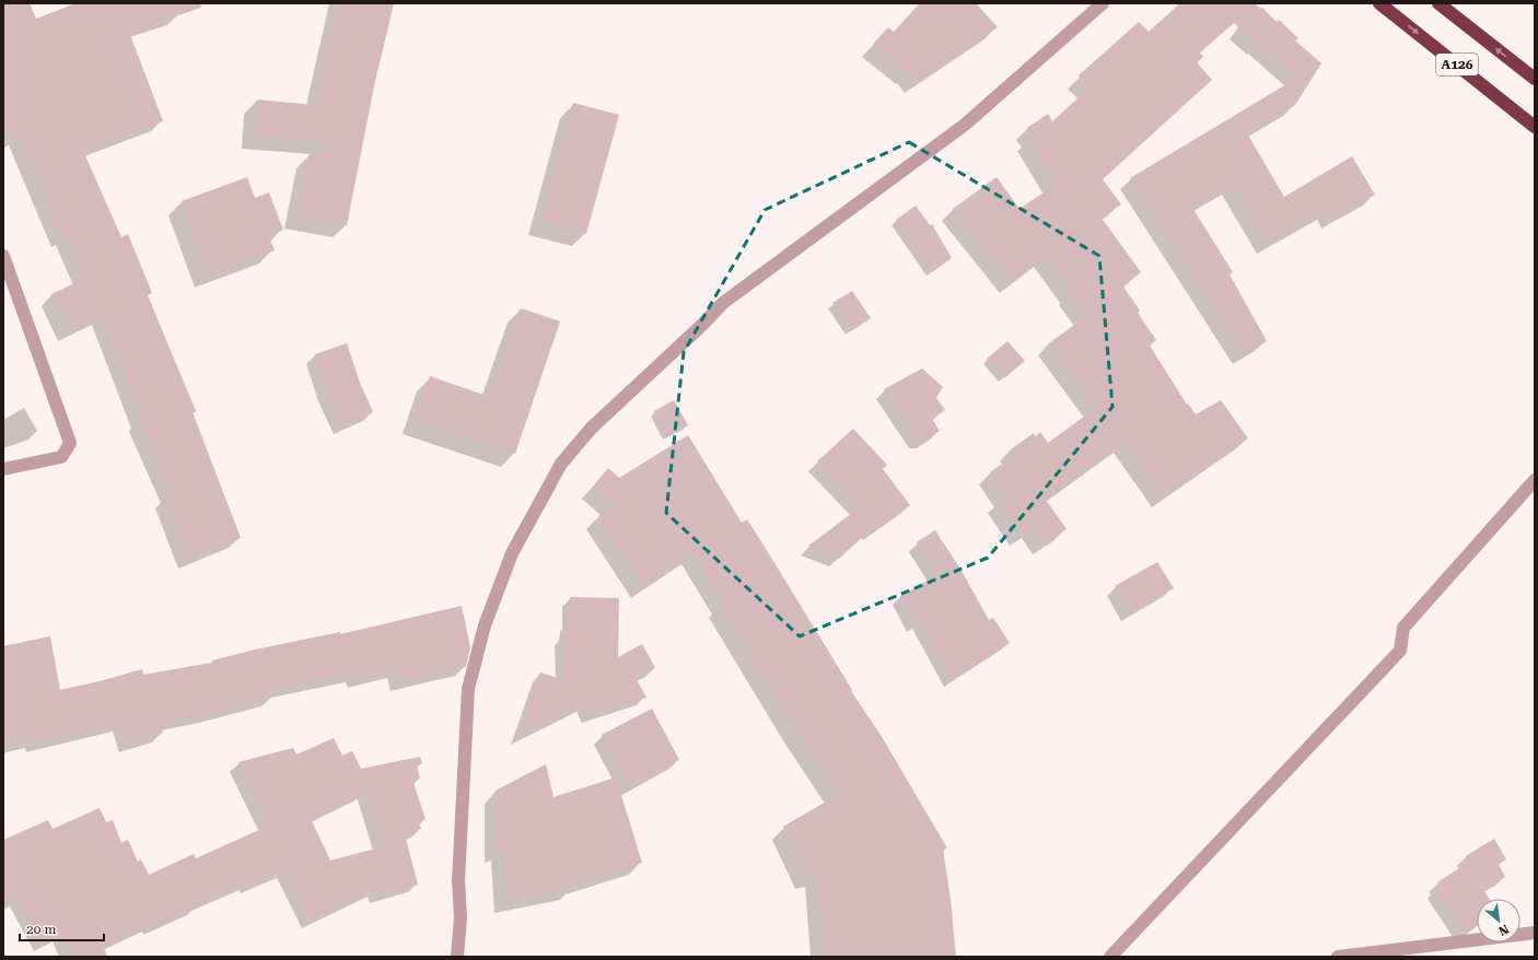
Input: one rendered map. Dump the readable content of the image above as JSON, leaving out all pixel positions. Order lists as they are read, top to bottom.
{
  "streets": {
    "highway": ["A126"]
  },
  "scale_bar": "20 m",
  "north": "bottom right"
}
